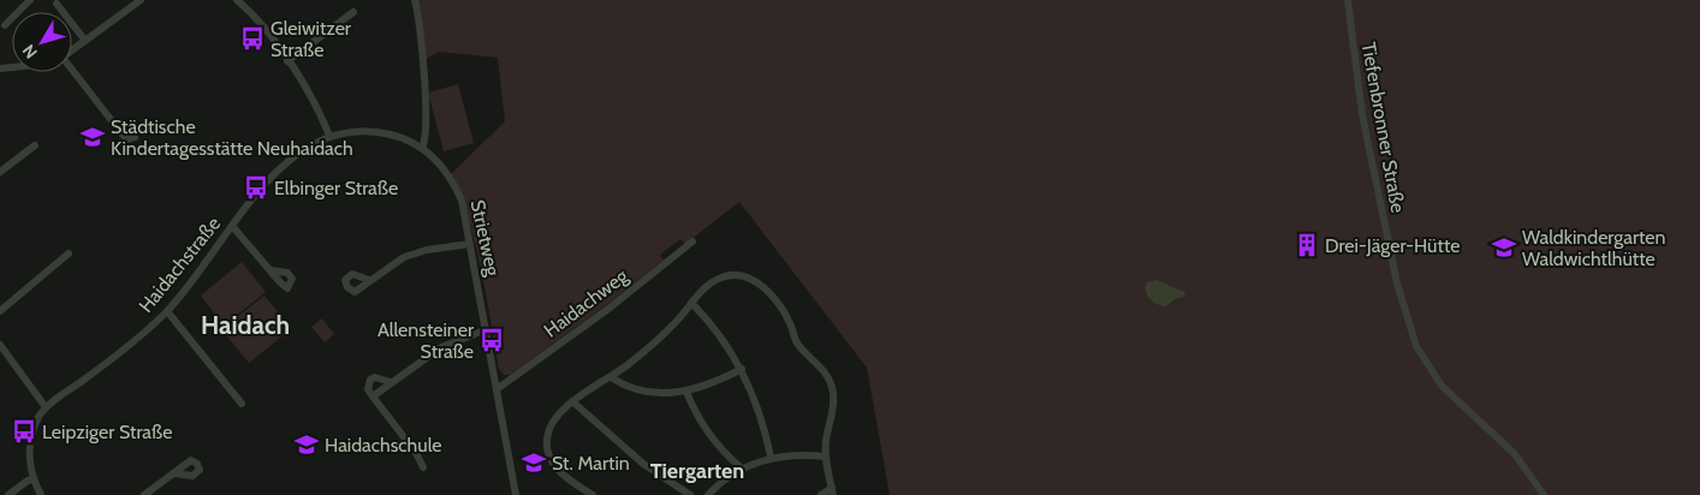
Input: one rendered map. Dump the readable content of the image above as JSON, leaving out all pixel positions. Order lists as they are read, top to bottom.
{
  "streets": {
    "street": [
      "Tiefenbronner Straße",
      "Strietweg",
      "Haidachstraße",
      "Haidachweg"
    ]
  },
  "crossings": [
    ["Strietweg", "Haidachstraße"],
    ["Strietweg", "Haidachweg"]
  ],
  "districts": ["Haidach", "Tiergarten"],
  "places": {
    "bus stop": [
      "Gleiwitzer Straße",
      "Elbinger Straße",
      "Allensteiner Straße",
      "Leipziger Straße"
    ],
    "school or university": [
      "Städtische Kindertagesstätte Neuhaidach",
      "Waldkindergarten Waldwichtlhütte",
      "Haidachschule",
      "St. Martin"
    ],
    "building": ["Drei-Jäger-Hütte"]
  },
  "north": "bottom left"
}
